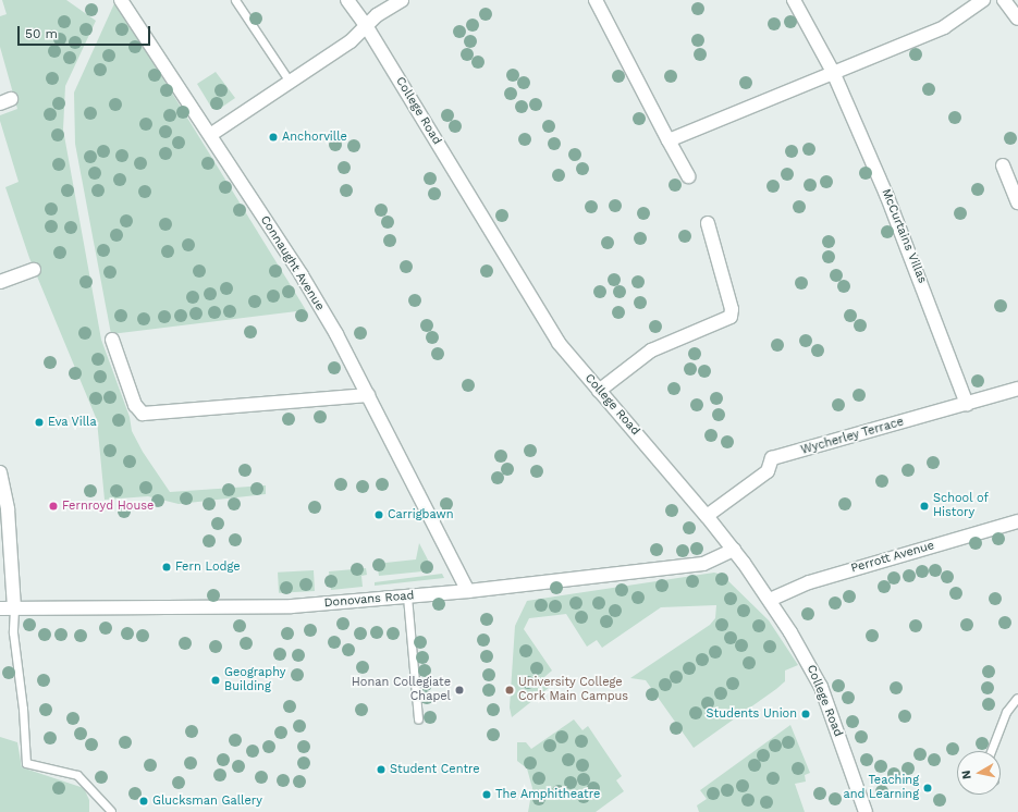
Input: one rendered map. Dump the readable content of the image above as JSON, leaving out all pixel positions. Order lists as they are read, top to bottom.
{
  "streets": {
    "street": [
      "College Road",
      "McCurtains Villas",
      "Connaught Avenue",
      "Wycherley Terrace",
      "Perrott Avenue",
      "Donovans Road"
    ]
  },
  "crossings": [
    ["College Road", "Wycherley Terrace"],
    ["College Road", "Perrott Avenue"],
    ["College Road", "Donovans Road"],
    ["McCurtains Villas", "Wycherley Terrace"],
    ["Connaught Avenue", "Donovans Road"]
  ],
  "places": [
    "Anchorville",
    "Eva Villa",
    "Fernroyd House",
    "School of History",
    "Carrigbawn",
    "Fern Lodge",
    "Geography Building",
    "Honan Collegiate Chapel",
    "University College Cork Main Campus",
    "Students Union",
    "Student Centre",
    "Teaching and Learning",
    "The Amphitheatre",
    "Glucksman Gallery"
  ],
  "scale_bar": "50 m",
  "north": "left"
}
